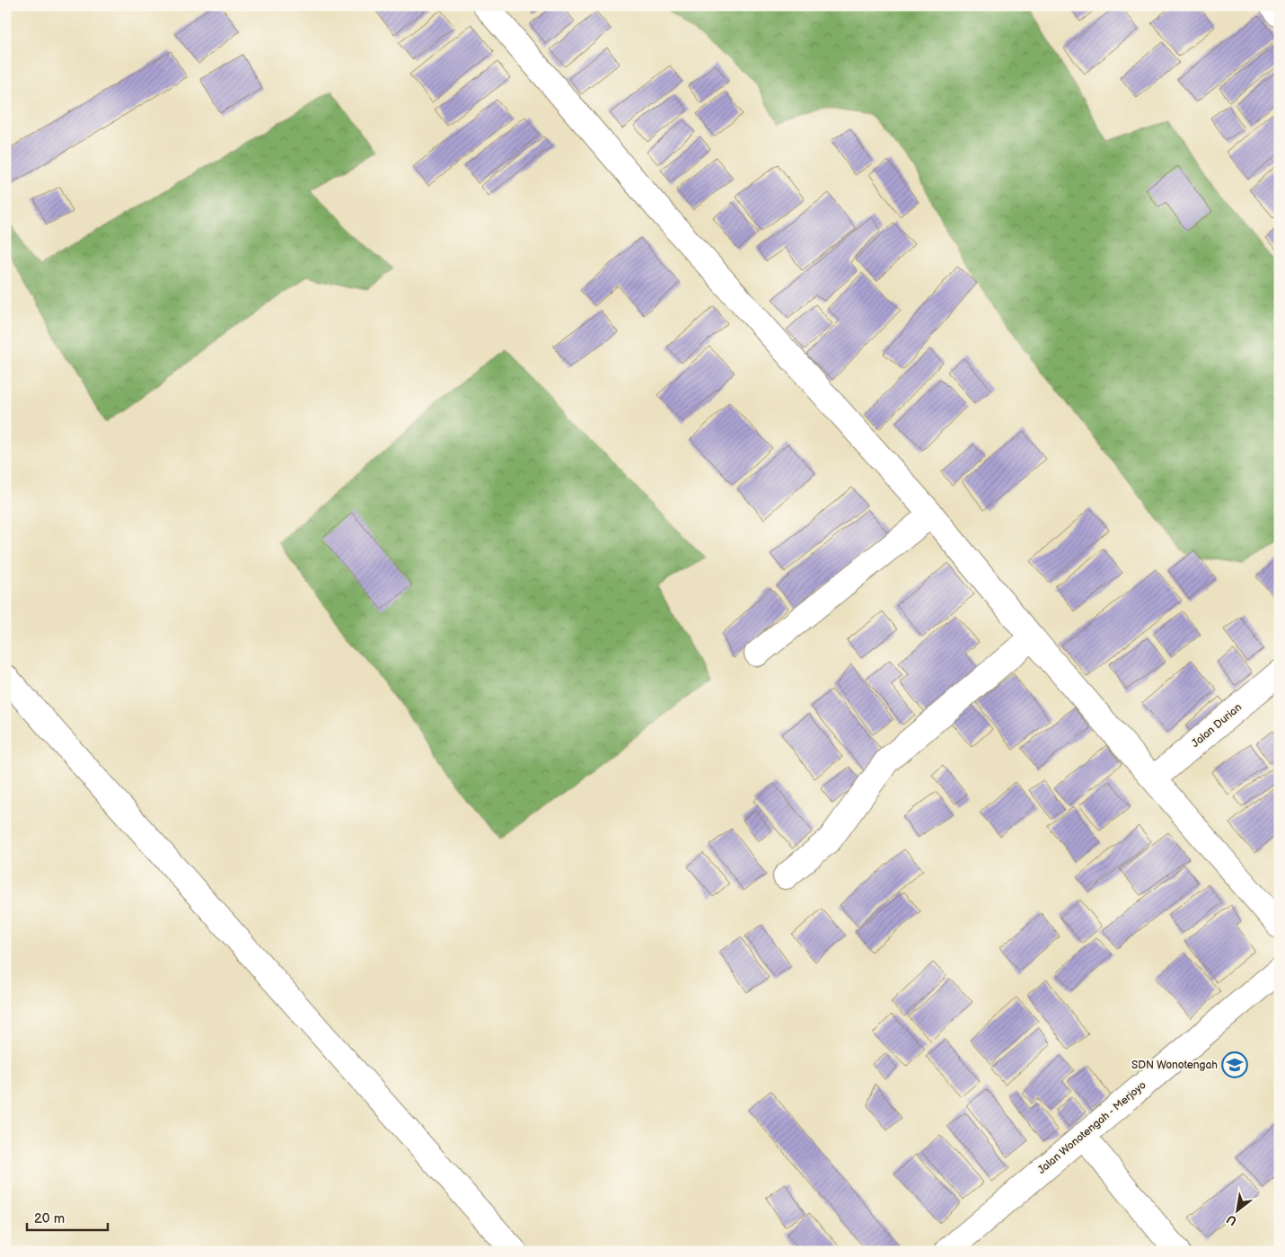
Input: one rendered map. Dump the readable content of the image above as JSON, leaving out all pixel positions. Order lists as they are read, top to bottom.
{
  "streets": {
    "street": ["Jalan Durian", "Jalan Wonotengah - Merjoyo"]
  },
  "places": {
    "school or university": ["SDN Wonotengah"]
  },
  "scale_bar": "20 m",
  "north": "bottom left"
}
